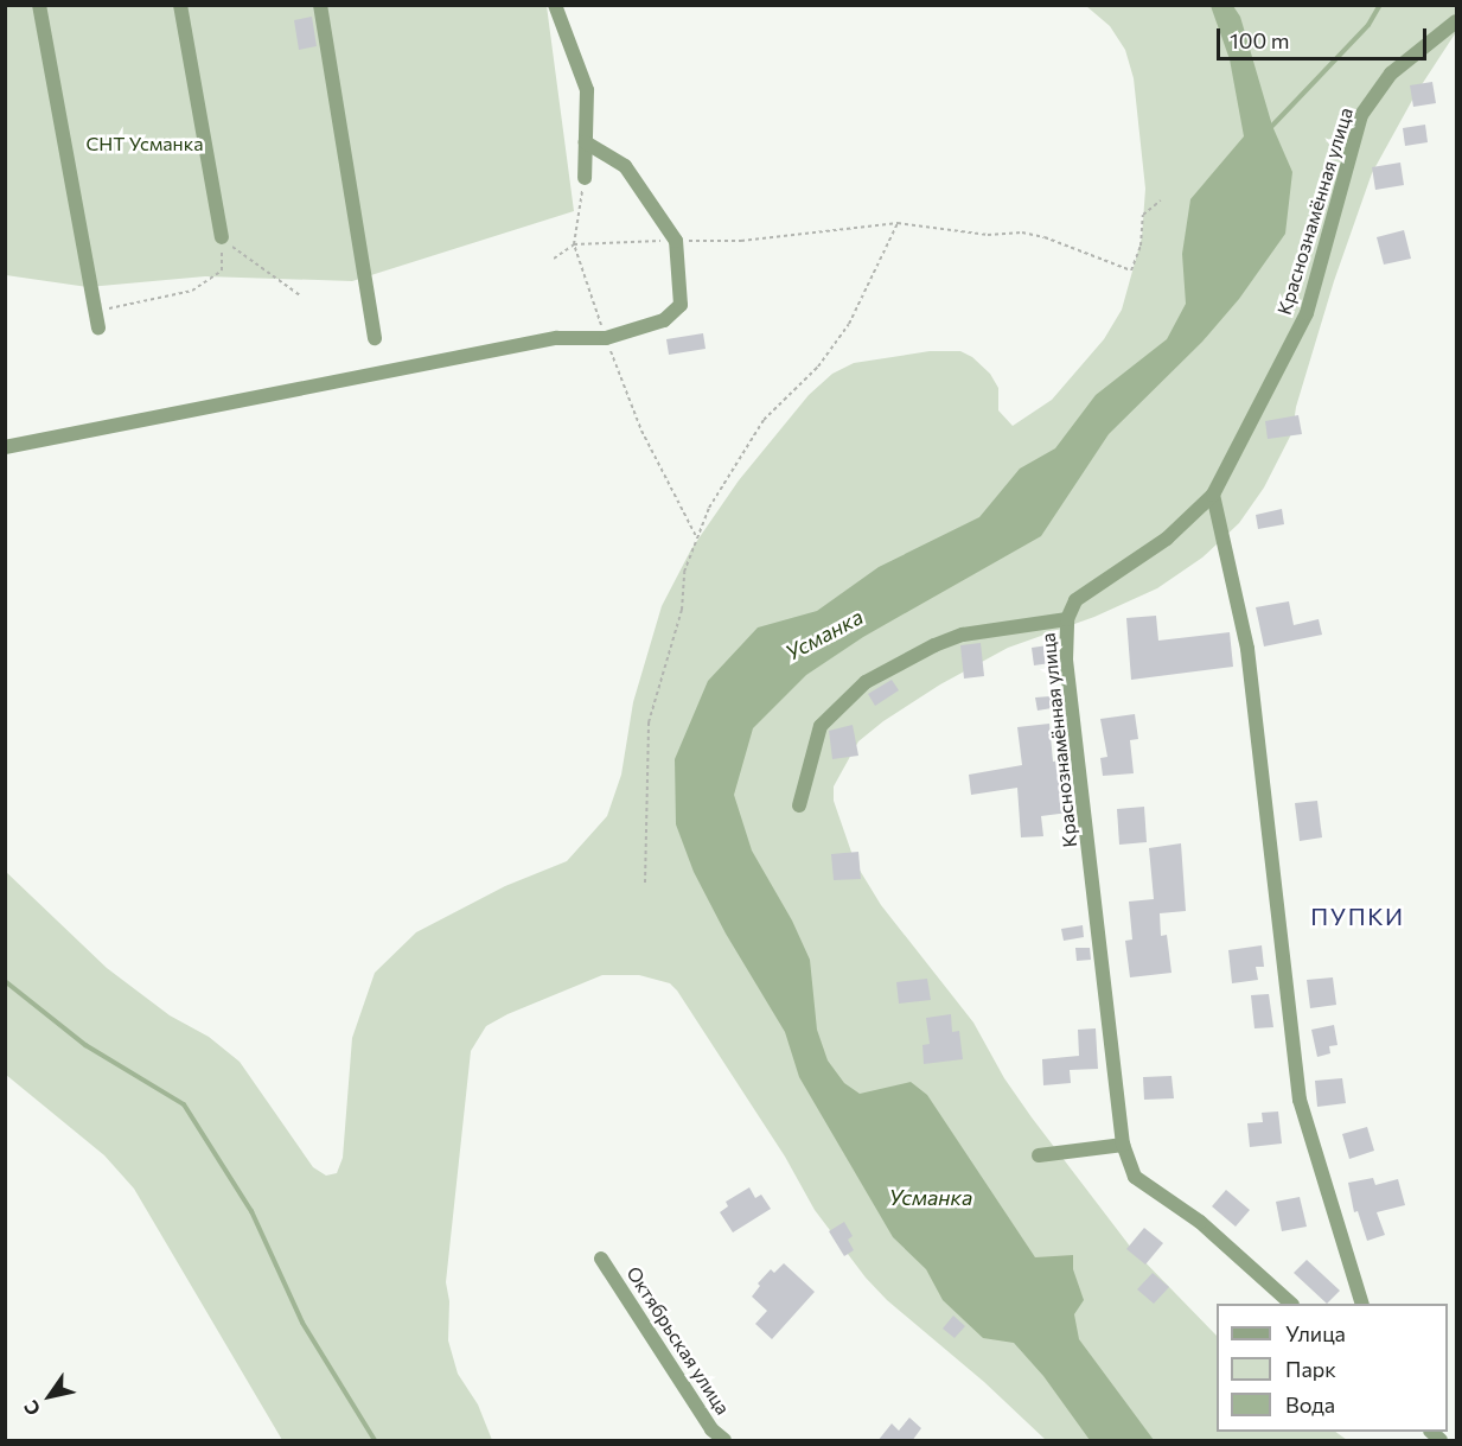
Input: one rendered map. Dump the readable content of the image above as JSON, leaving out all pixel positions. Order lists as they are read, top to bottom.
{
  "streets": {
    "street": ["Краснознамённая улица", "Октябрьская улица"]
  },
  "districts": ["ПУПКИ"],
  "water": ["Усманка"],
  "parks": ["СНТ Усманка"],
  "legend": ["Улица", "Парк", "Вода"],
  "scale_bar": "100 m",
  "north": "bottom left"
}
